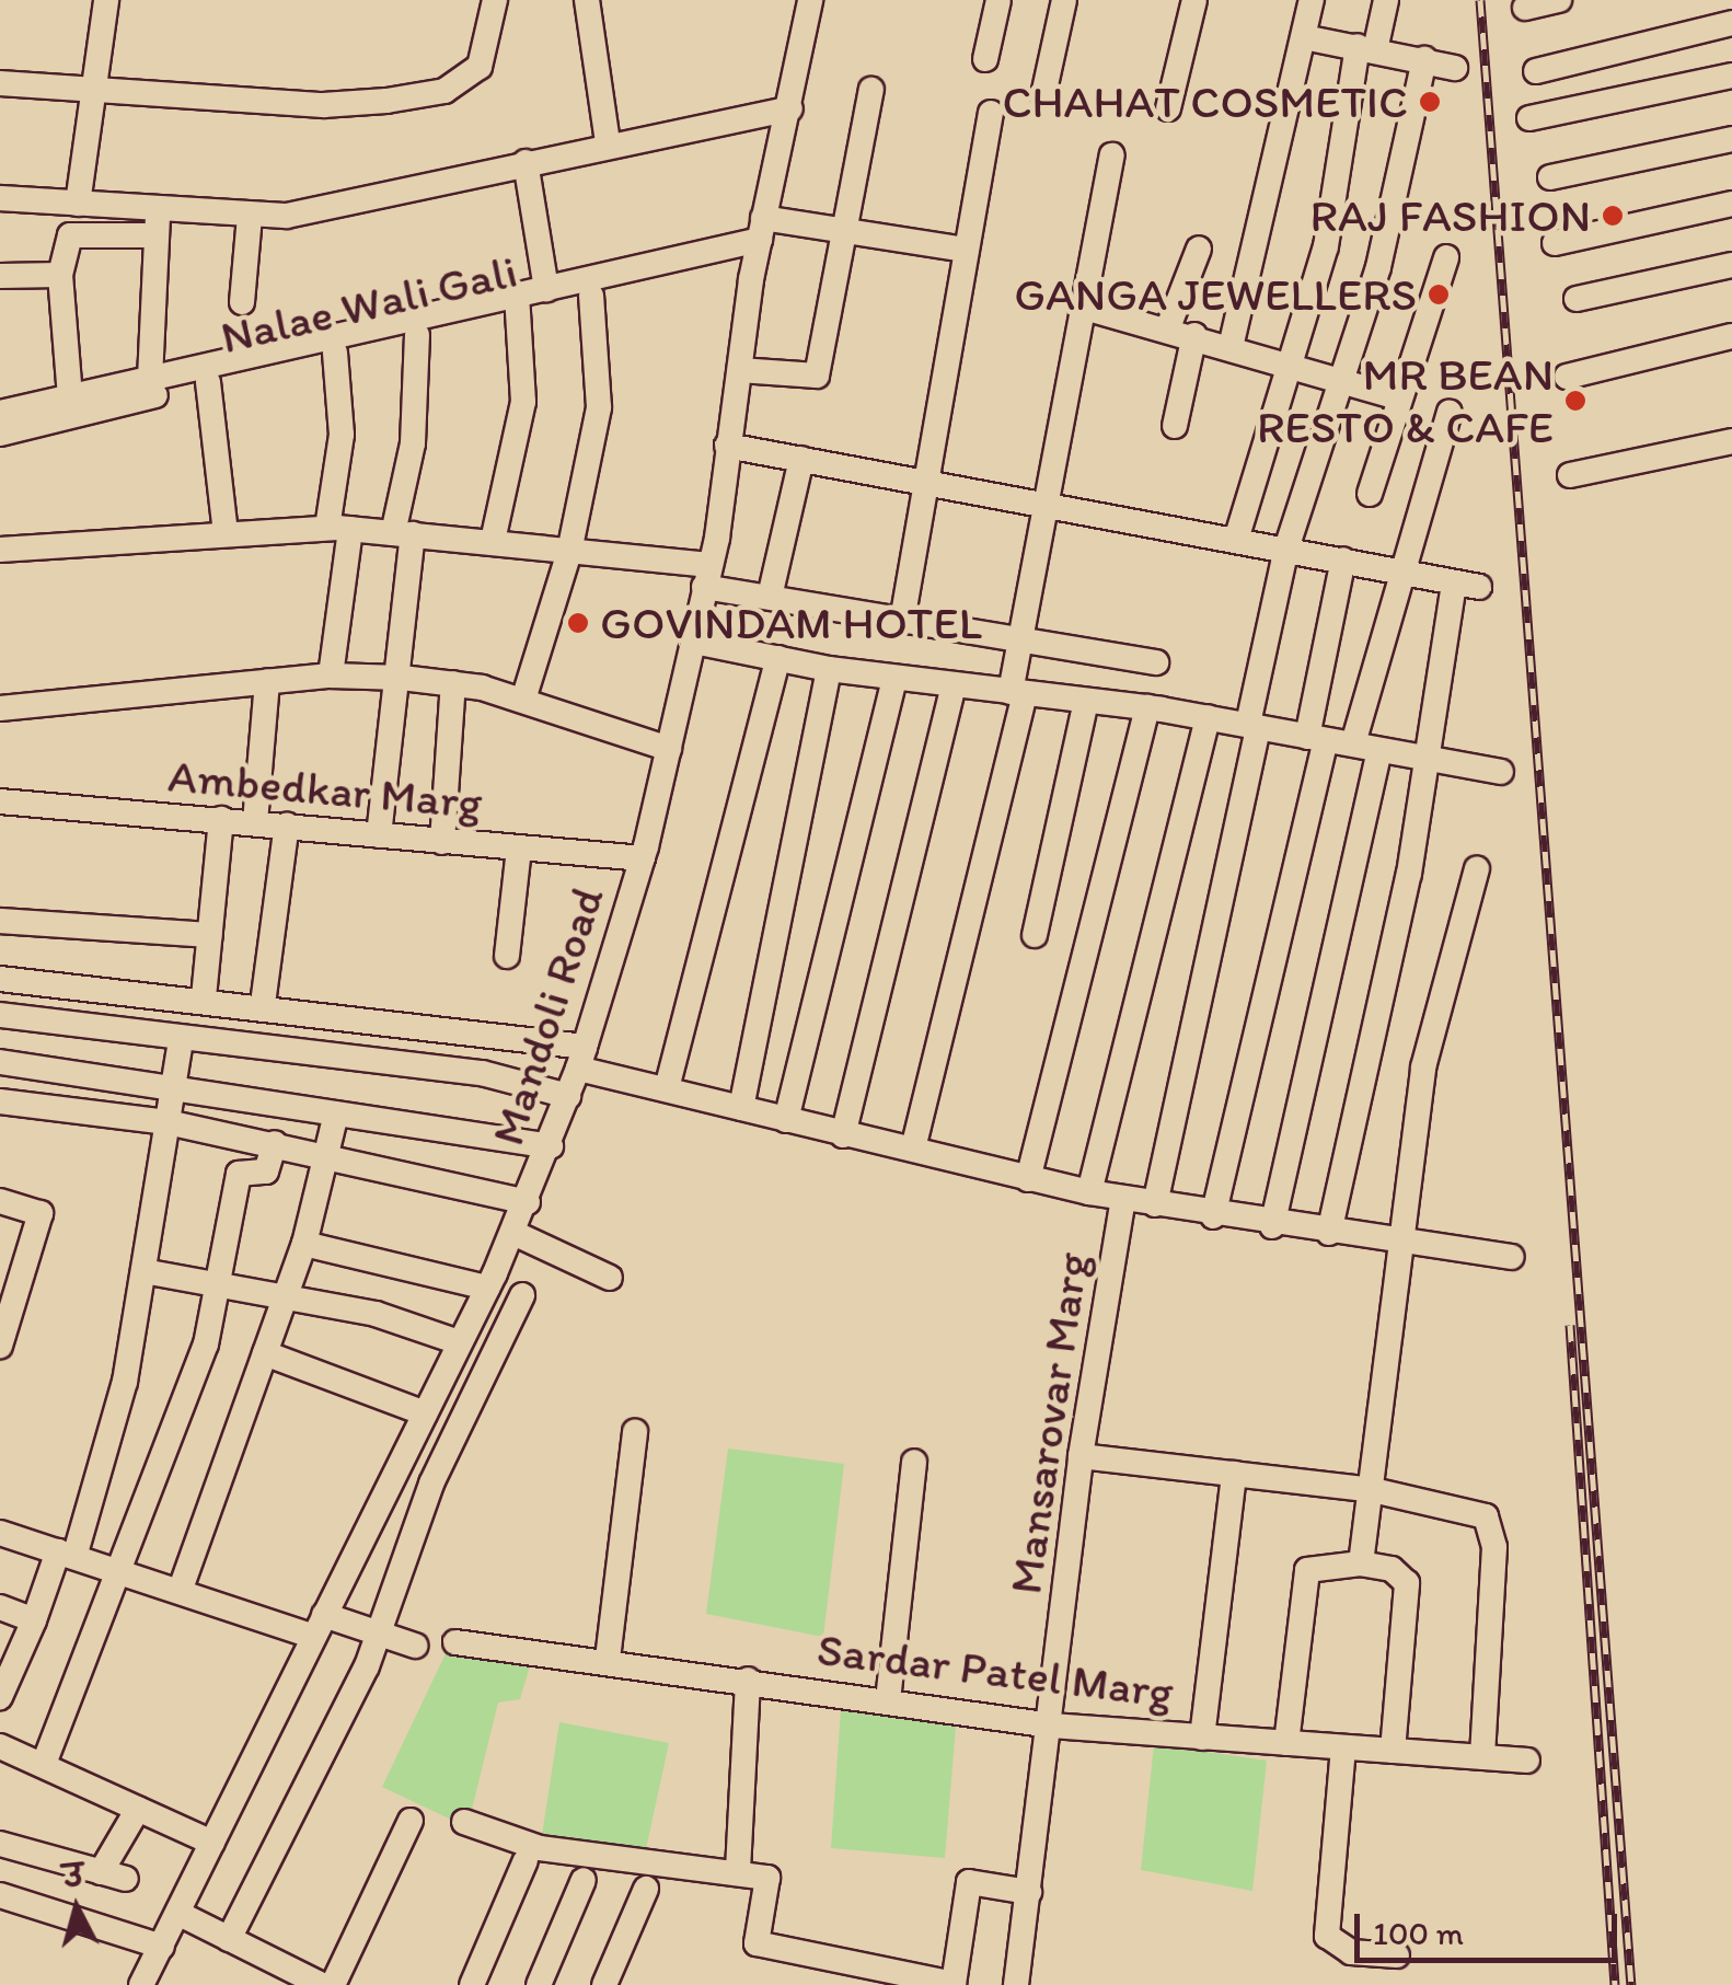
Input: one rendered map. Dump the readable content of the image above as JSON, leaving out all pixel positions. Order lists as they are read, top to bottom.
{
  "streets": {
    "street": [
      "Nalae Wali Gali",
      "Ambedkar Marg",
      "Mandoli Road",
      "Mansarovar Marg",
      "Sardar Patel Marg"
    ]
  },
  "crossings": [
    ["Nalae Wali Gali", "Mandoli Road"],
    ["Ambedkar Marg", "Mandoli Road"],
    ["Mansarovar Marg", "Sardar Patel Marg"]
  ],
  "places": [
    "CHAHAT COSMETIC",
    "RAJ FASHION",
    "GANGA JEWELLERS",
    "MR BEAN RESTO & CAFE",
    "GOVINDAM HOTEL"
  ],
  "scale_bar": "100 m",
  "north": "top"
}
